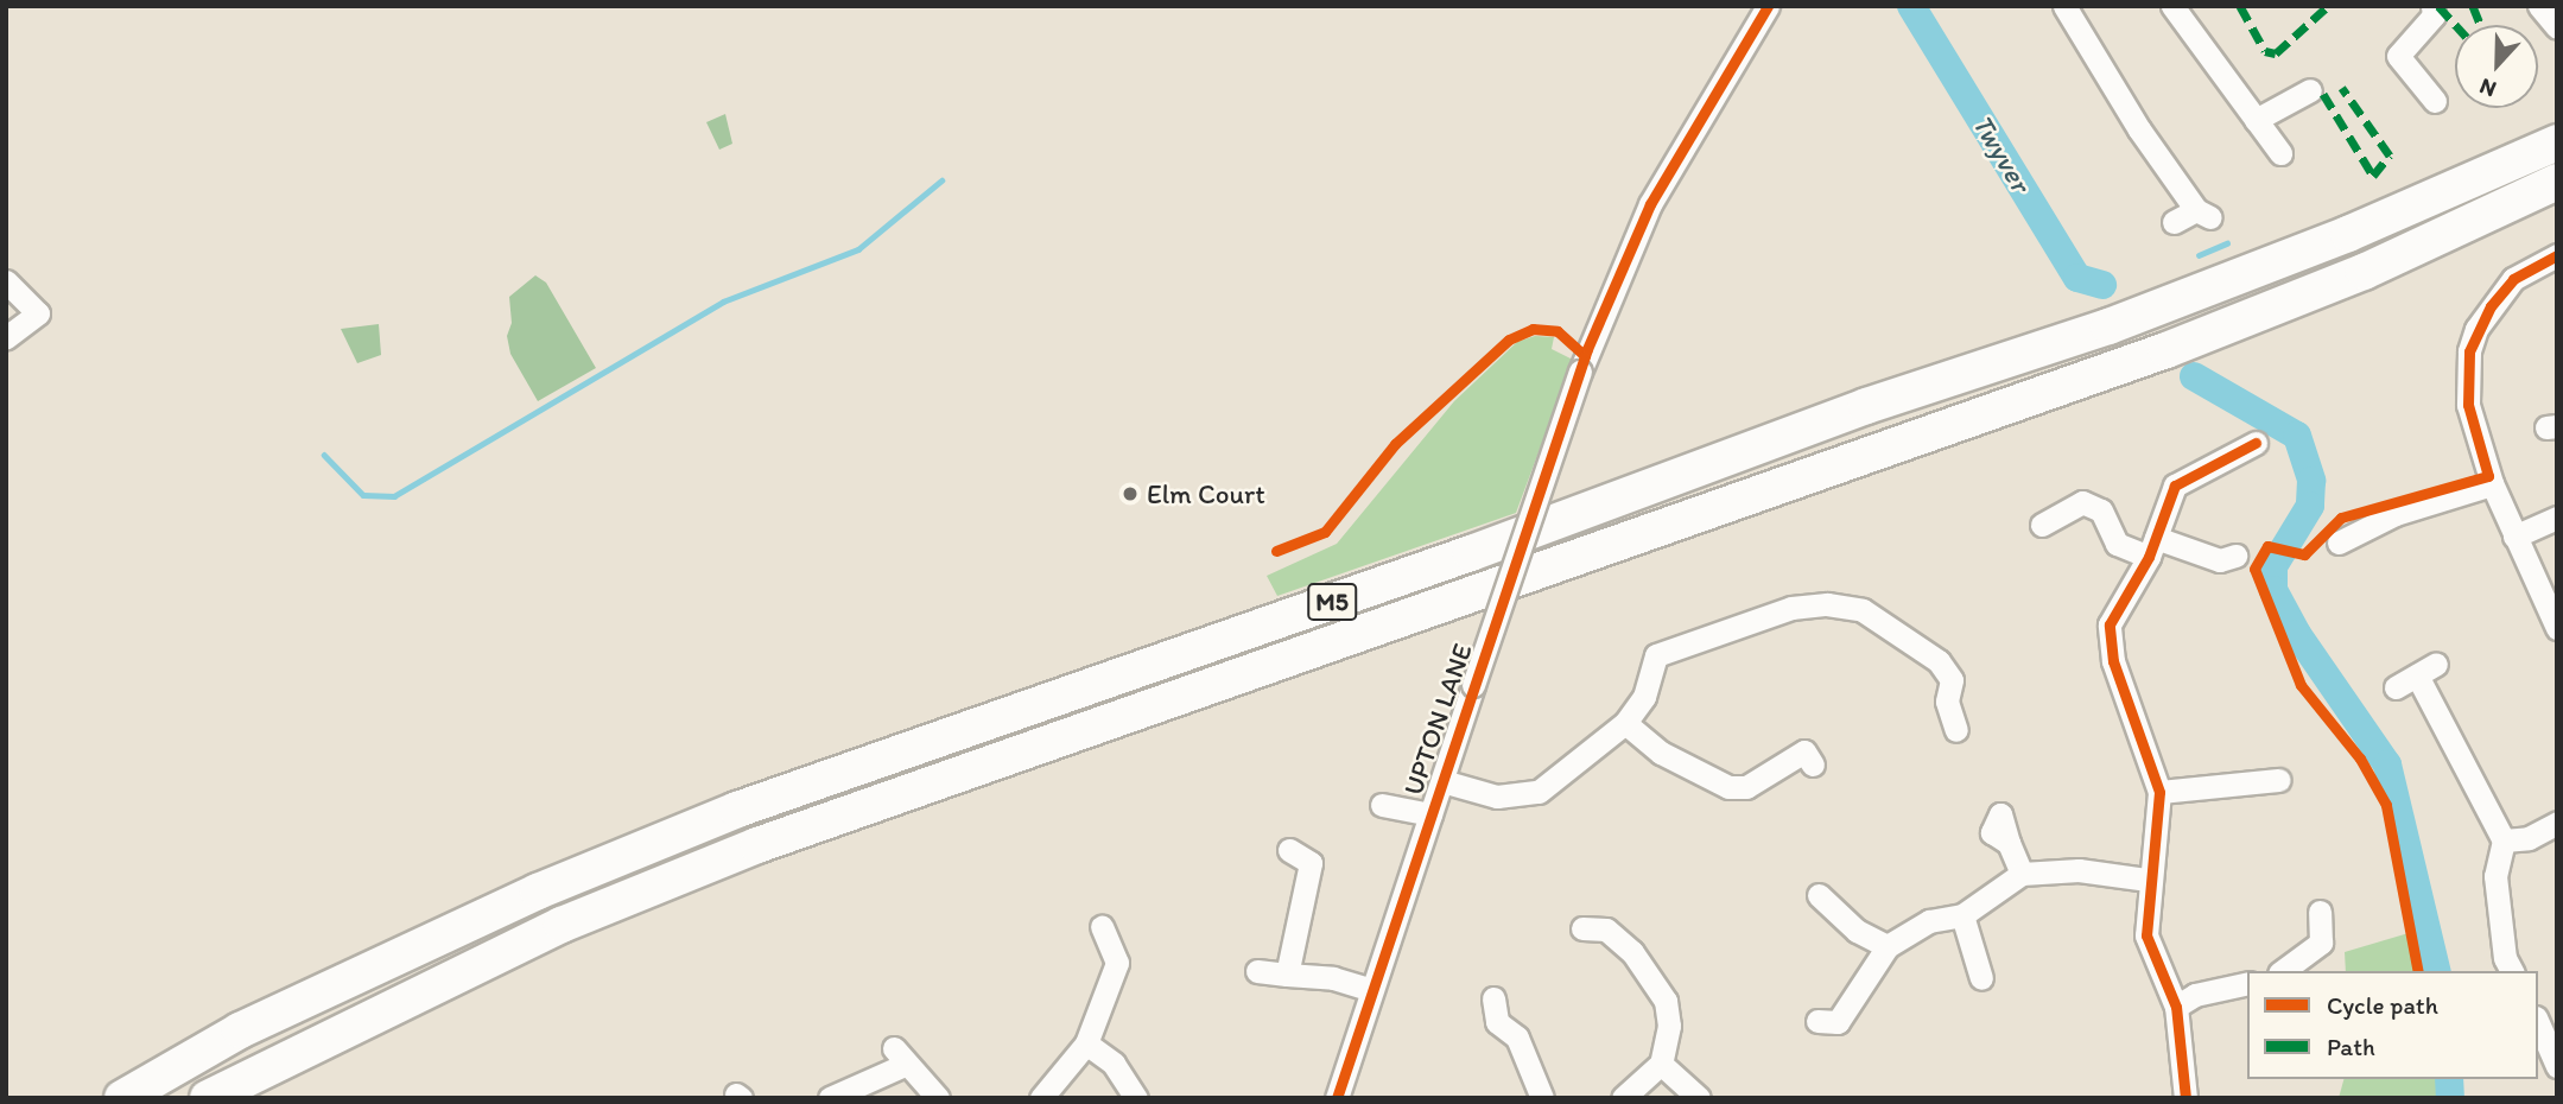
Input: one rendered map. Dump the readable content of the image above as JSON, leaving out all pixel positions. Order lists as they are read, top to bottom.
{
  "streets": {
    "highway": ["M5"],
    "street": ["UPTON LANE"]
  },
  "water": ["Twyver"],
  "places": ["Elm Court"],
  "legend": ["Cycle path", "Path"],
  "north": "bottom"
}
